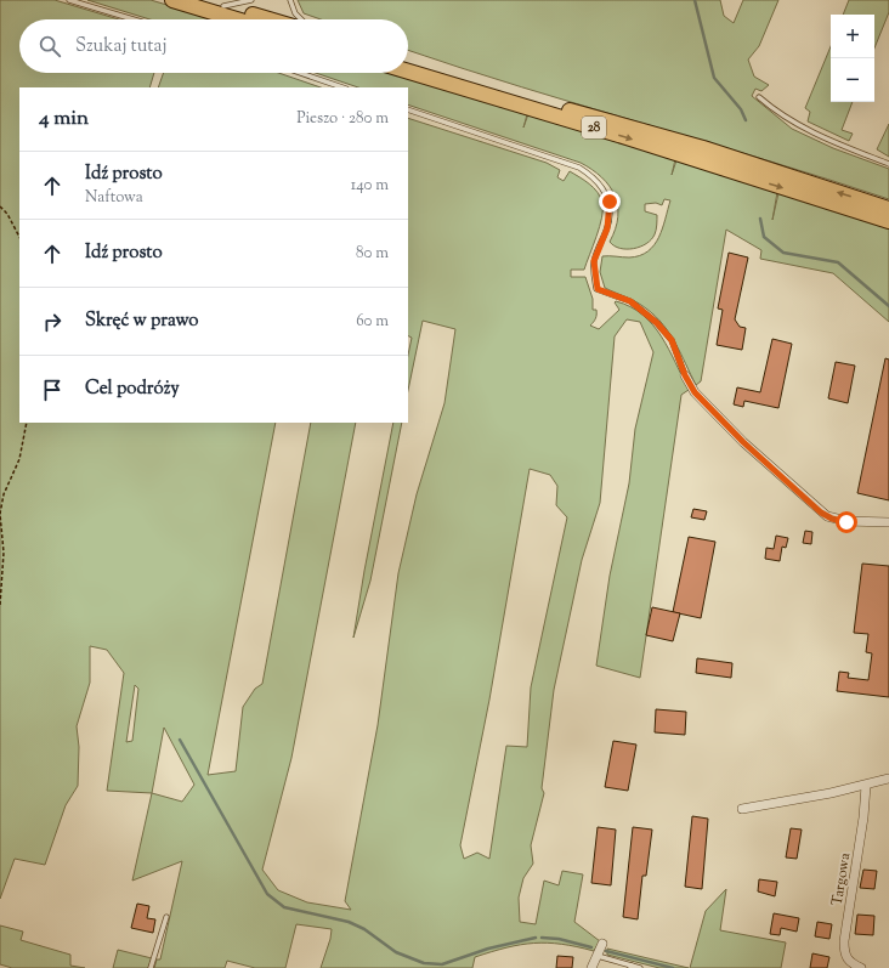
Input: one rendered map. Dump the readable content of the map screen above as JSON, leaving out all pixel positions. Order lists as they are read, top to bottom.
{
  "streets": {
    "main road": ["28"],
    "street": ["Targowa"]
  },
  "page": {
    "map_buttons": ["+", "−"],
    "search": "Szukaj tutaj",
    "heading": ["4 min", "Pieszo · 280 m"],
    "list": [
      ["Idź prosto", "Naftowa", "140 m"],
      ["Idź prosto", "80 m"],
      ["Skręć w prawo", "60 m"],
      "Cel podróży"
    ]
  }
}
